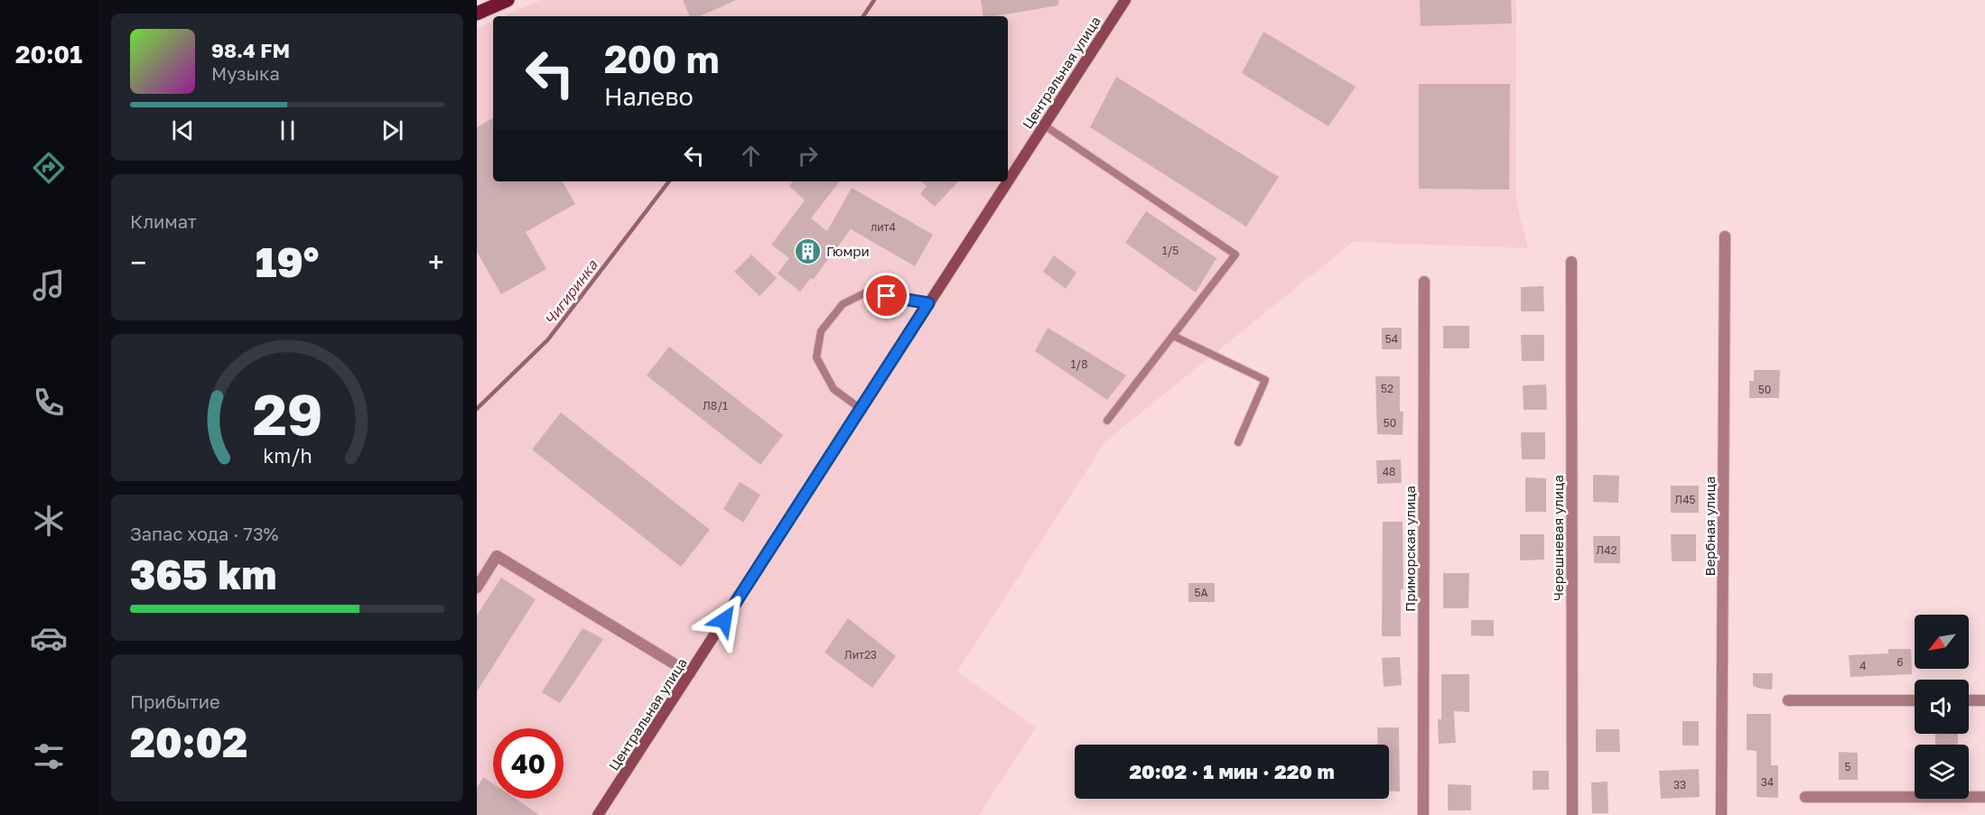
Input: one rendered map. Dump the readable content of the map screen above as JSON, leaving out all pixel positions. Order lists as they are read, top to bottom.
{
  "streets": {
    "street": [
      "Центральная улица",
      "Вербная улица",
      "Черешневая улица",
      "Приморская улица"
    ]
  },
  "water": ["Чигиринка"],
  "places": {
    "building": ["Гюмри"]
  },
  "house_numbers": [
    "лит4",
    "1/5",
    "54",
    "1/8",
    "52",
    "50",
    "Л8/1",
    "50",
    "48",
    "Л45",
    "Л42",
    "5А",
    "Лит23",
    "6",
    "4",
    "5",
    "34",
    "33"
  ],
  "north": "bottom left",
  "page": {
    "tabs": "20:01",
    "turn": ["200 m", "Налево"],
    "song": ["98.4 FM", "Музыка"],
    "tile": [
      "Климат",
      ["Запас хода · 73%", "365 km"],
      ["Прибытие", "20:02"]
    ],
    "heat": ["−", "19°", "+"],
    "limit": "40",
    "trip": "20:02 · 1 мин · 220 m",
    "gauge": ["29", "km/h"]
  }
}
